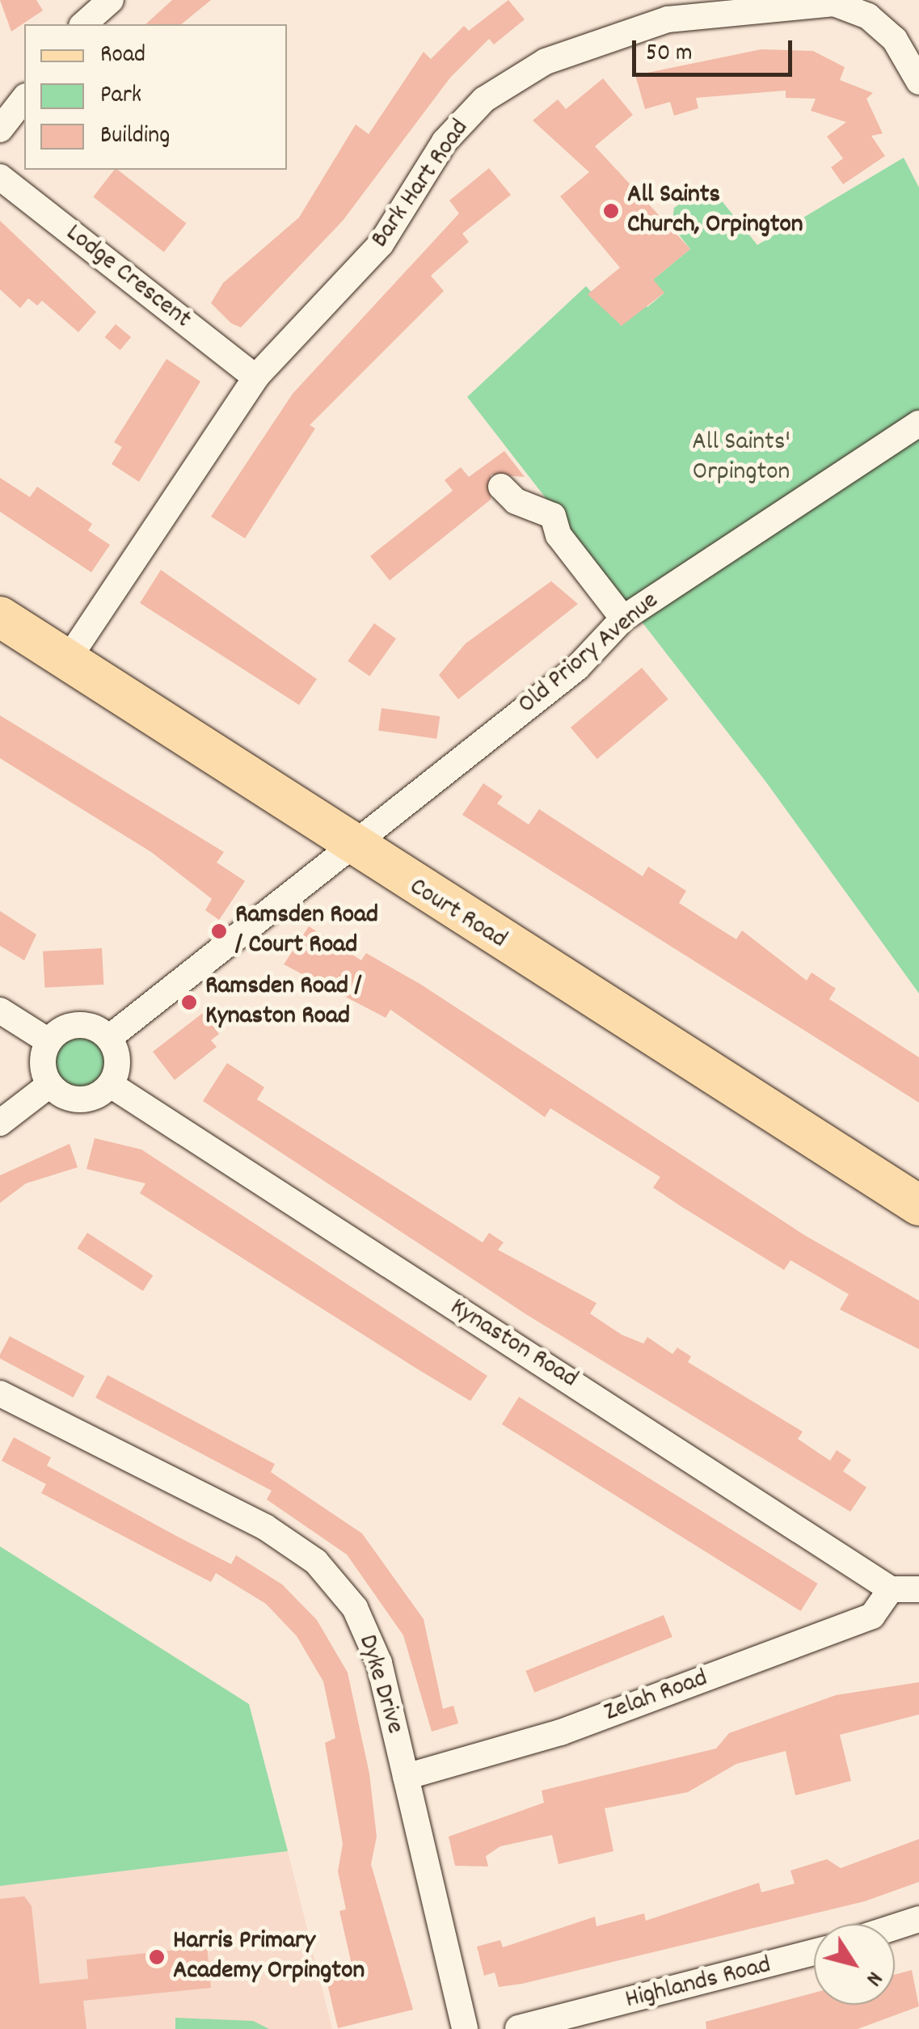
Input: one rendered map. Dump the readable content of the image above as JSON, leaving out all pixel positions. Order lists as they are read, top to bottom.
{
  "streets": {
    "main road": ["Court Road"],
    "street": [
      "Bark Hart Road",
      "Lodge Crescent",
      "Old Priory Avenue",
      "Kynaston Road",
      "Dyke Drive",
      "Zelah Road",
      "Highlands Road"
    ]
  },
  "crossings": [
    ["Bark Hart Road", "Lodge Crescent"],
    ["Bark Hart Road", "Court Road"],
    ["Old Priory Avenue", "Court Road"],
    ["Old Priory Avenue", "Kynaston Road"],
    ["Kynaston Road", "Zelah Road"],
    ["Dyke Drive", "Zelah Road"]
  ],
  "parks": ["All Saints' Orpington"],
  "places": [
    "All Saints Church, Orpington",
    "Ramsden Road / Court Road",
    "Ramsden Road / Kynaston Road",
    "Harris Primary Academy Orpington"
  ],
  "legend": ["Road", "Park", "Building"],
  "scale_bar": "50 m",
  "north": "bottom right"
}
